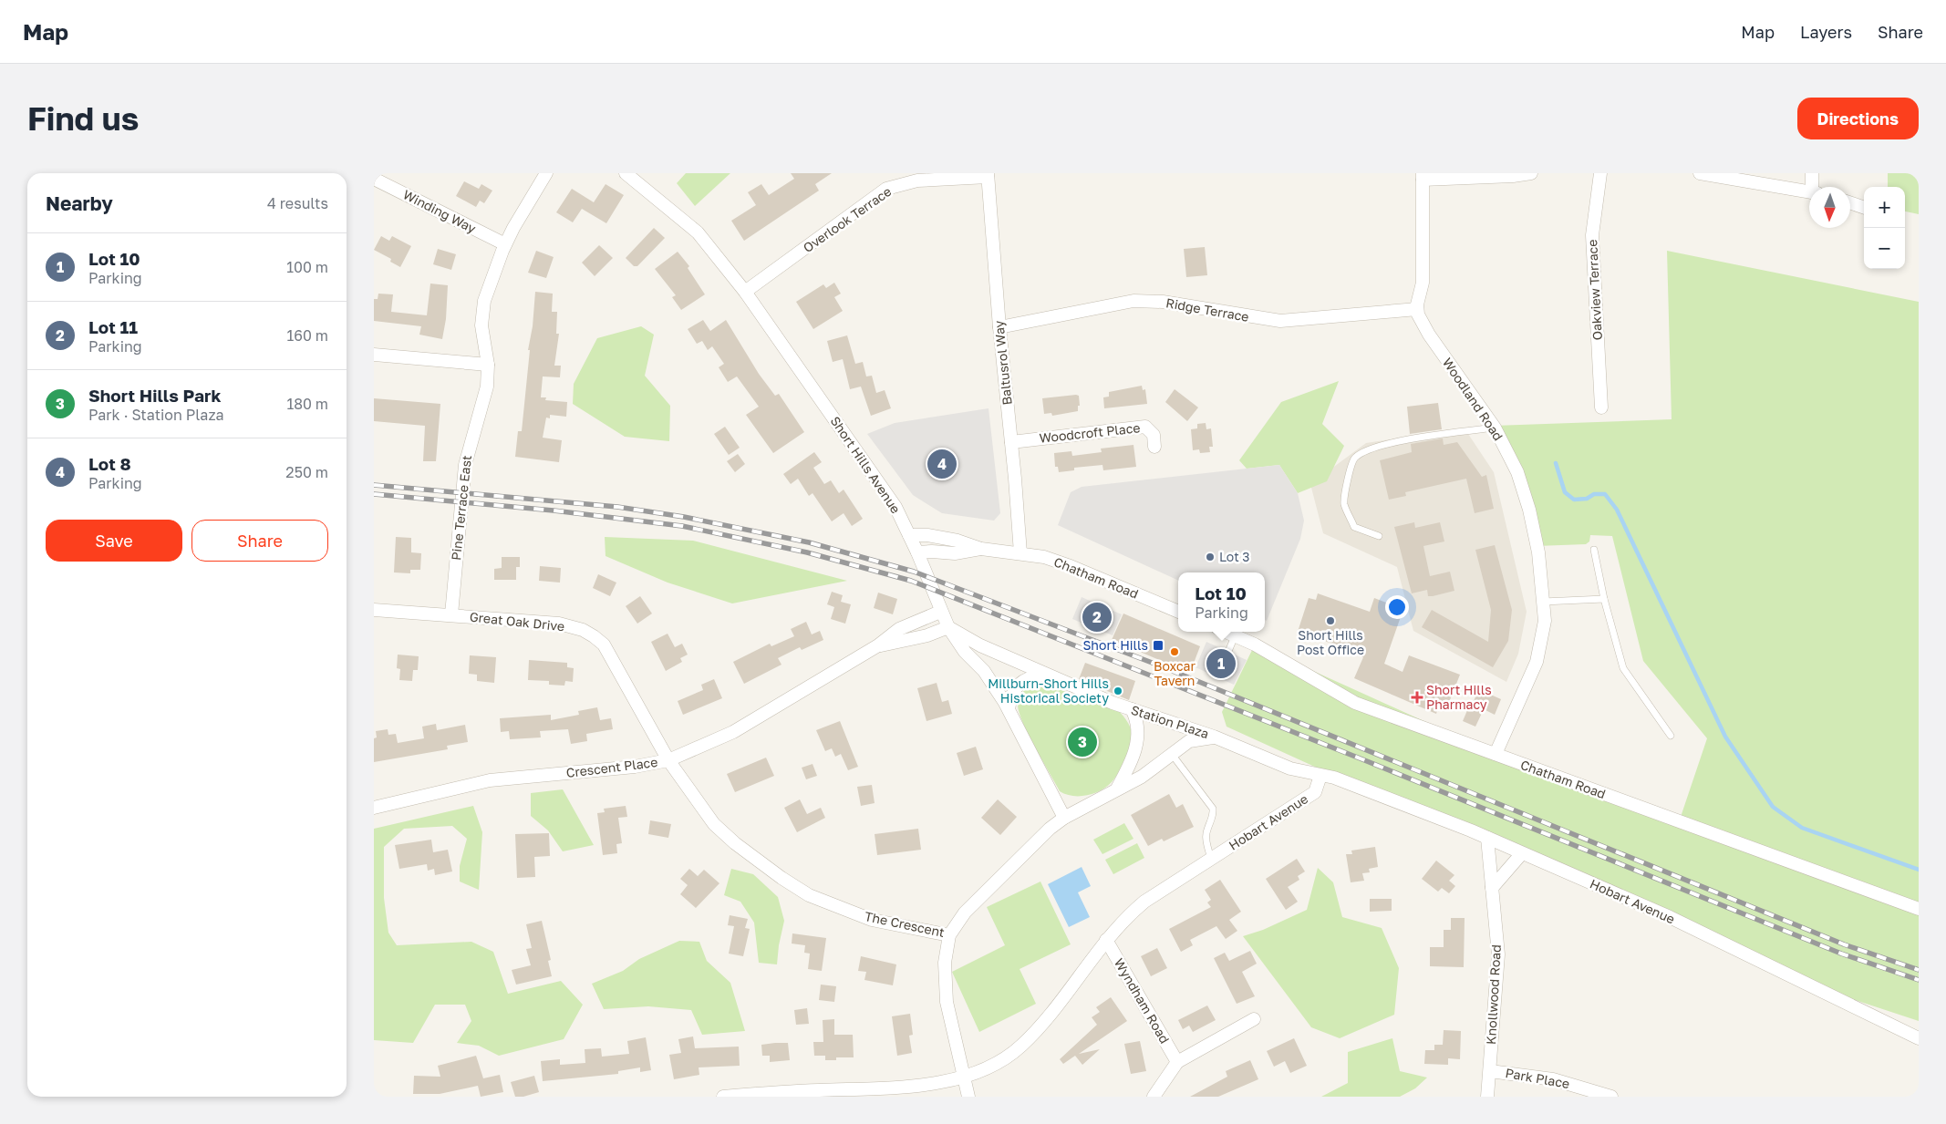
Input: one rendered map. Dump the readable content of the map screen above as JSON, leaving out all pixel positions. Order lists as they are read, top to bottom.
{
  "streets": {
    "street": [
      "Winding Way",
      "Overlook Terrace",
      "Oakview Terrace",
      "Ridge Terrace",
      "Baltusrol Way",
      "Woodland Road",
      "Woodcroft Place",
      "Short Hills Avenue",
      "Pine Terrace East",
      "Chatham Road",
      "Great Oak Drive",
      "Station Plaza",
      "Crescent Place",
      "Hobart Avenue",
      "The Crescent",
      "Knollwood Road",
      "Wyndham Road",
      "Park Place"
    ]
  },
  "crossings": [
    ["Winding Way", "Pine Terrace East"],
    ["Overlook Terrace", "Baltusrol Way"],
    ["Overlook Terrace", "Short Hills Avenue"],
    ["Ridge Terrace", "Baltusrol Way"],
    ["Ridge Terrace", "Woodland Road"],
    ["Baltusrol Way", "Woodcroft Place"],
    ["Baltusrol Way", "Chatham Road"],
    ["Woodland Road", "Chatham Road"],
    ["Short Hills Avenue", "Chatham Road"],
    ["Short Hills Avenue", "Station Plaza"],
    ["Short Hills Avenue", "Crescent Place"],
    ["Short Hills Avenue", "The Crescent"],
    ["Pine Terrace East", "Great Oak Drive"],
    ["Great Oak Drive", "Crescent Place"],
    ["Great Oak Drive", "The Crescent"],
    ["Station Plaza", "Crescent Place"],
    ["Station Plaza", "Hobart Avenue"],
    ["Station Plaza", "The Crescent"],
    ["Crescent Place", "The Crescent"],
    ["Hobart Avenue", "Knollwood Road"],
    ["Hobart Avenue", "Wyndham Road"],
    ["Knollwood Road", "Park Place"]
  ],
  "places": {
    "other": [
      "Lot 3",
      "Short Hills Post Office",
      "Boxcar Tavern",
      "Millburn-Short Hills Historical Society"
    ],
    "transit": ["Short Hills"],
    "health": ["Short Hills Pharmacy"]
  },
  "north": "bottom",
  "page": {
    "header": "Map",
    "nav": ["Map", "Layers", "Share"],
    "buttons": [
      "Directions",
      ["Save", "Share"]
    ],
    "title": "Find us",
    "heading": ["Nearby", "4 results"],
    "map_buttons": ["+", "−"],
    "list": [
      {
        "mark": "1",
        "name": "Lot 10",
        "note": "Parking",
        "value": "100 m"
      },
      {
        "mark": "2",
        "name": "Lot 11",
        "note": "Parking",
        "value": "160 m"
      },
      {
        "mark": "3",
        "name": "Short Hills Park",
        "note": "Park · Station Plaza",
        "value": "180 m"
      },
      {
        "mark": "4",
        "name": "Lot 8",
        "note": "Parking",
        "value": "250 m"
      }
    ],
    "pins": [
      "4",
      "2",
      "1",
      "3"
    ],
    "popup": ["Lot 10", "Parking"]
  }
}
